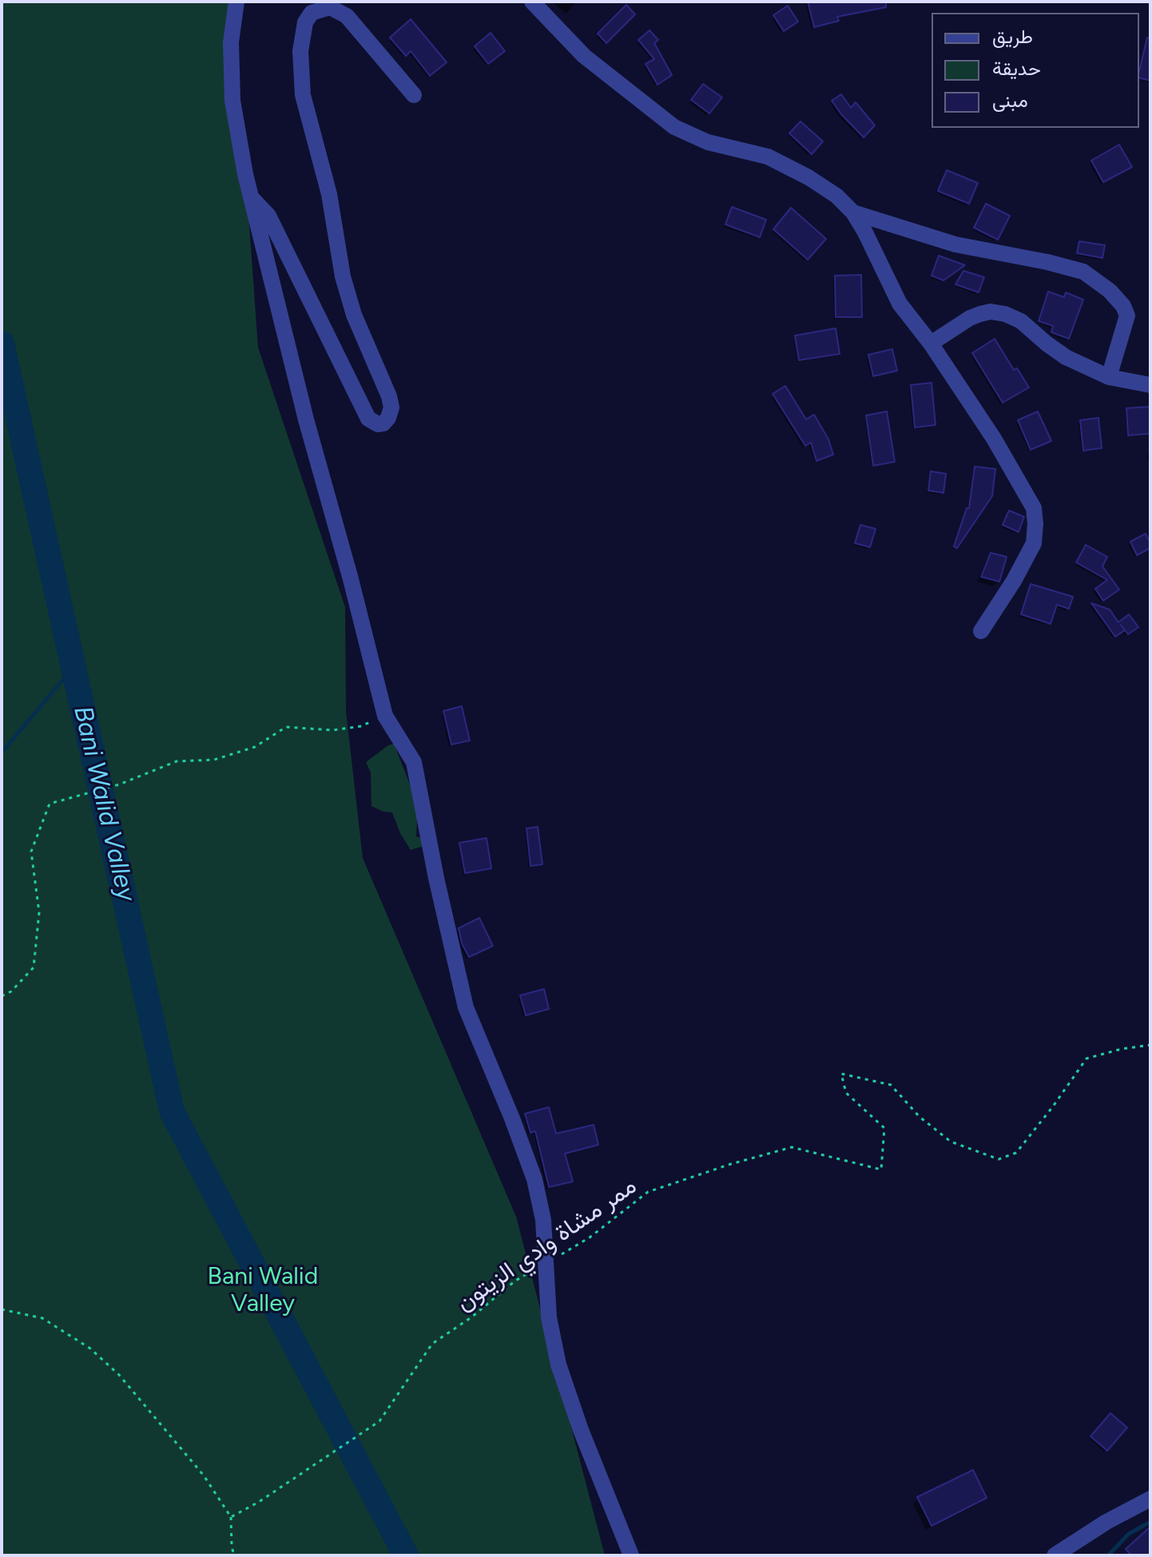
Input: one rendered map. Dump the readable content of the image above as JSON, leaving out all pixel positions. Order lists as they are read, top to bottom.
{
  "streets": {
    "path": ["ممر مشاة وادي الزيتون"]
  },
  "water": ["Bani Walid Valley"],
  "parks": ["Bani Walid Valley"],
  "legend": ["طريق", "حديقة", "مبنى"]
}
